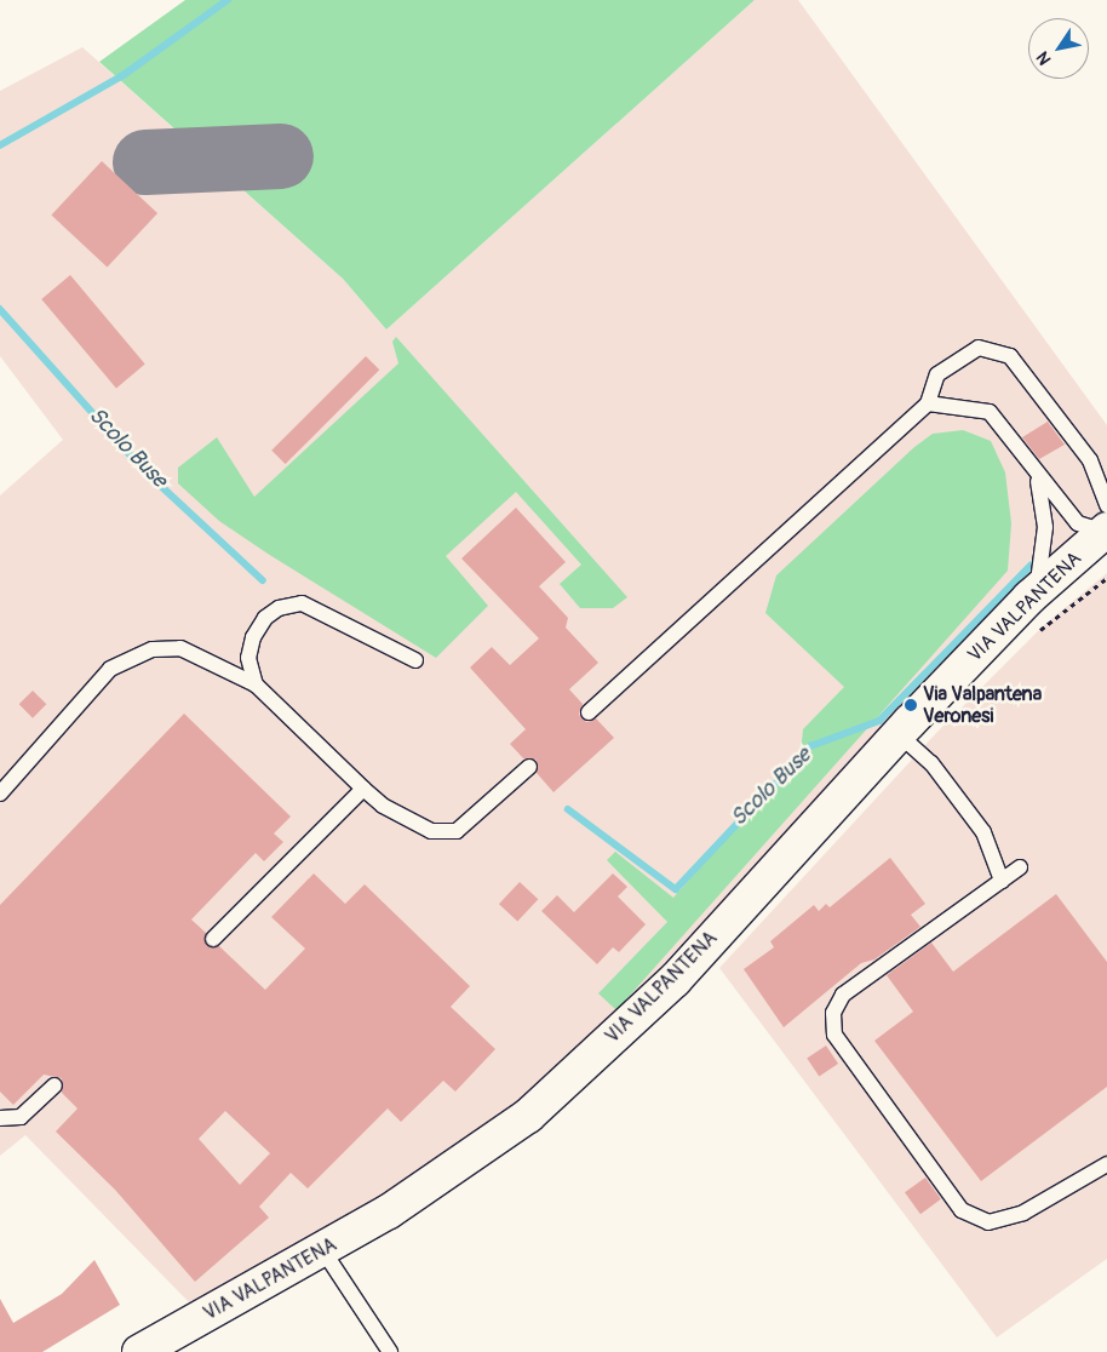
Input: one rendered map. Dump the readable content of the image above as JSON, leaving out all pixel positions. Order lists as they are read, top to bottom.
{
  "streets": {
    "street": ["VIA VALPANTENA"]
  },
  "water": ["Scolo Buse"],
  "places": ["Via Valpantena Veronesi"],
  "north": "bottom left"
}
